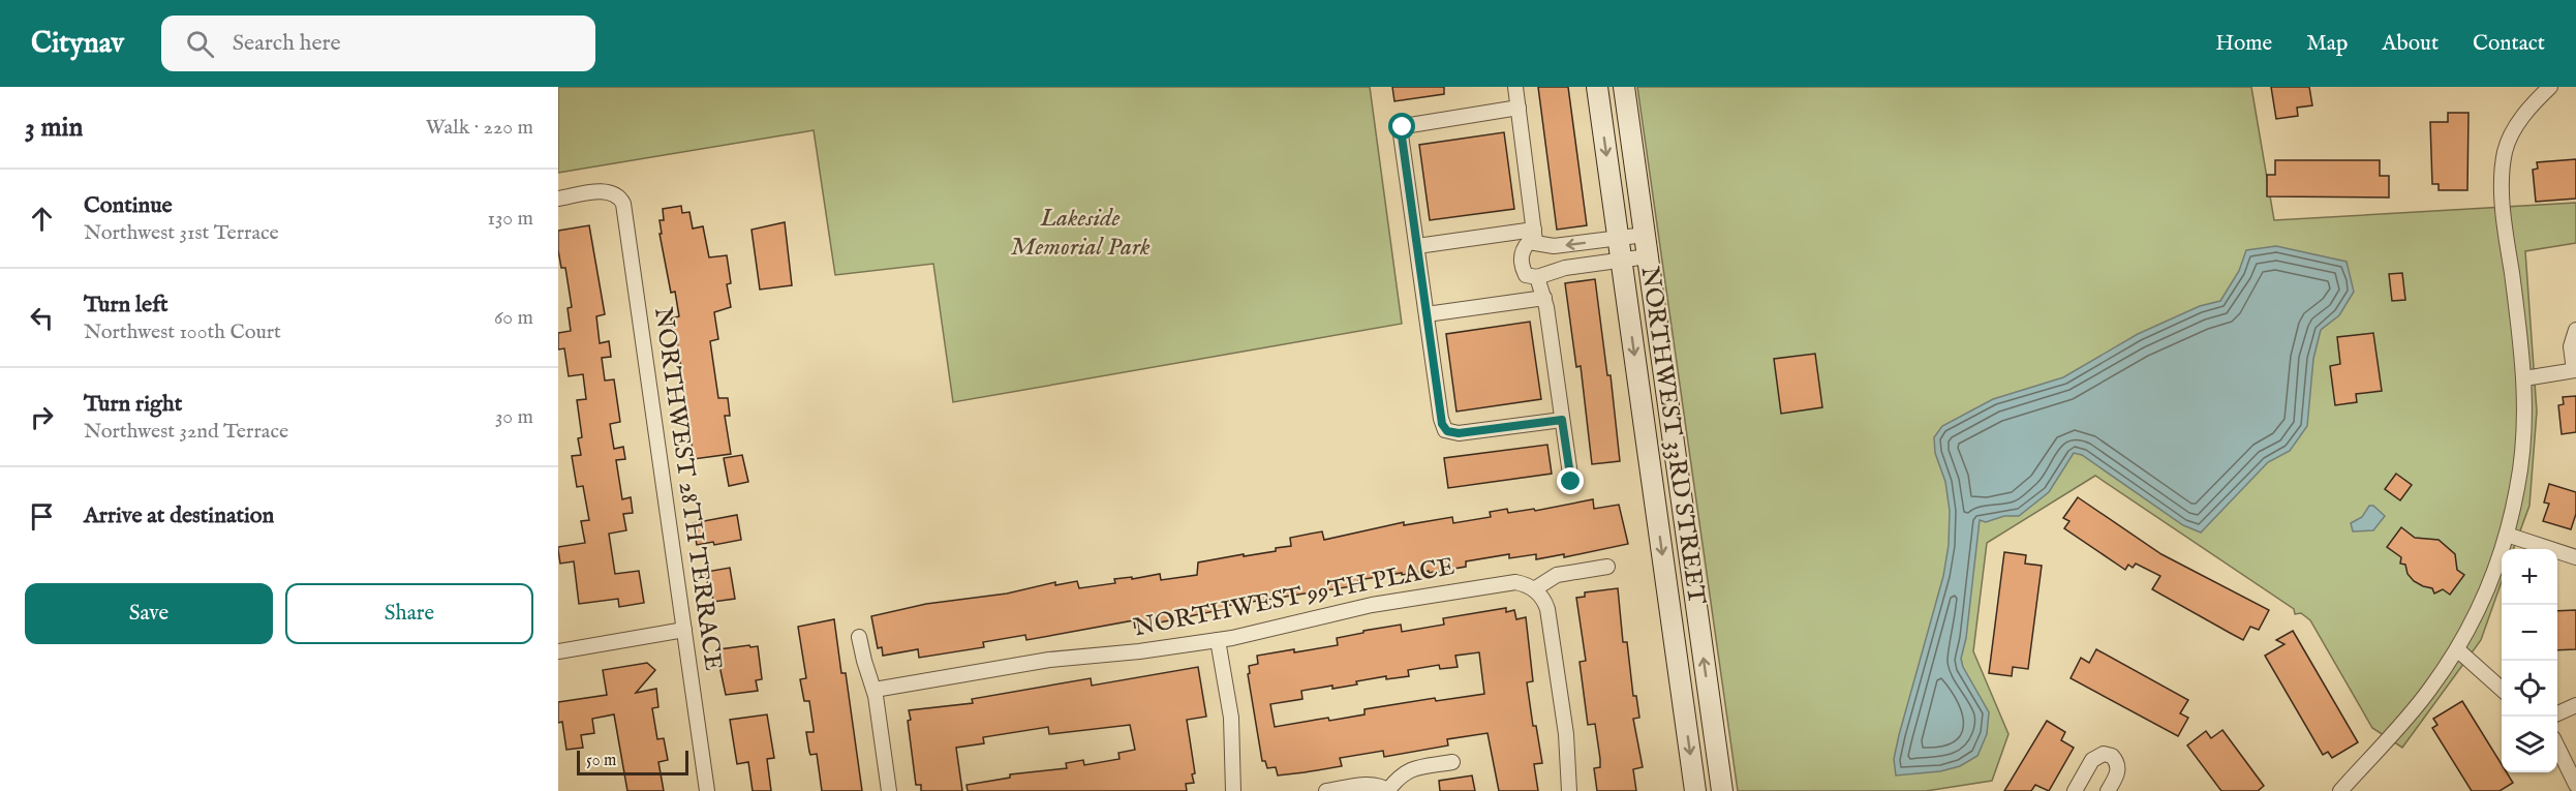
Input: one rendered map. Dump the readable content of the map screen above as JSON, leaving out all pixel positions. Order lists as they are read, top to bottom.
{
  "streets": {
    "street": ["NORTHWEST 33RD STREET", "NORTHWEST 28TH TERRACE", "NORTHWEST 99TH PLACE"]
  },
  "parks": ["Lakeside Memorial Park"],
  "scale_bar": "50 m",
  "page": {
    "header": "Citynav",
    "search": "Search here",
    "nav": [
      "Home",
      "Map",
      "About",
      "Contact"
    ],
    "heading": ["3 min", "Walk · 220 m"],
    "list": [
      ["Continue", "Northwest 31st Terrace", "130 m"],
      ["Turn left", "Northwest 100th Court", "60 m"],
      ["Turn right", "Northwest 32nd Terrace", "30 m"],
      "Arrive at destination"
    ],
    "map_buttons": ["+", "−"],
    "buttons": ["Save", "Share"],
    "scale": "50 m"
  }
}
